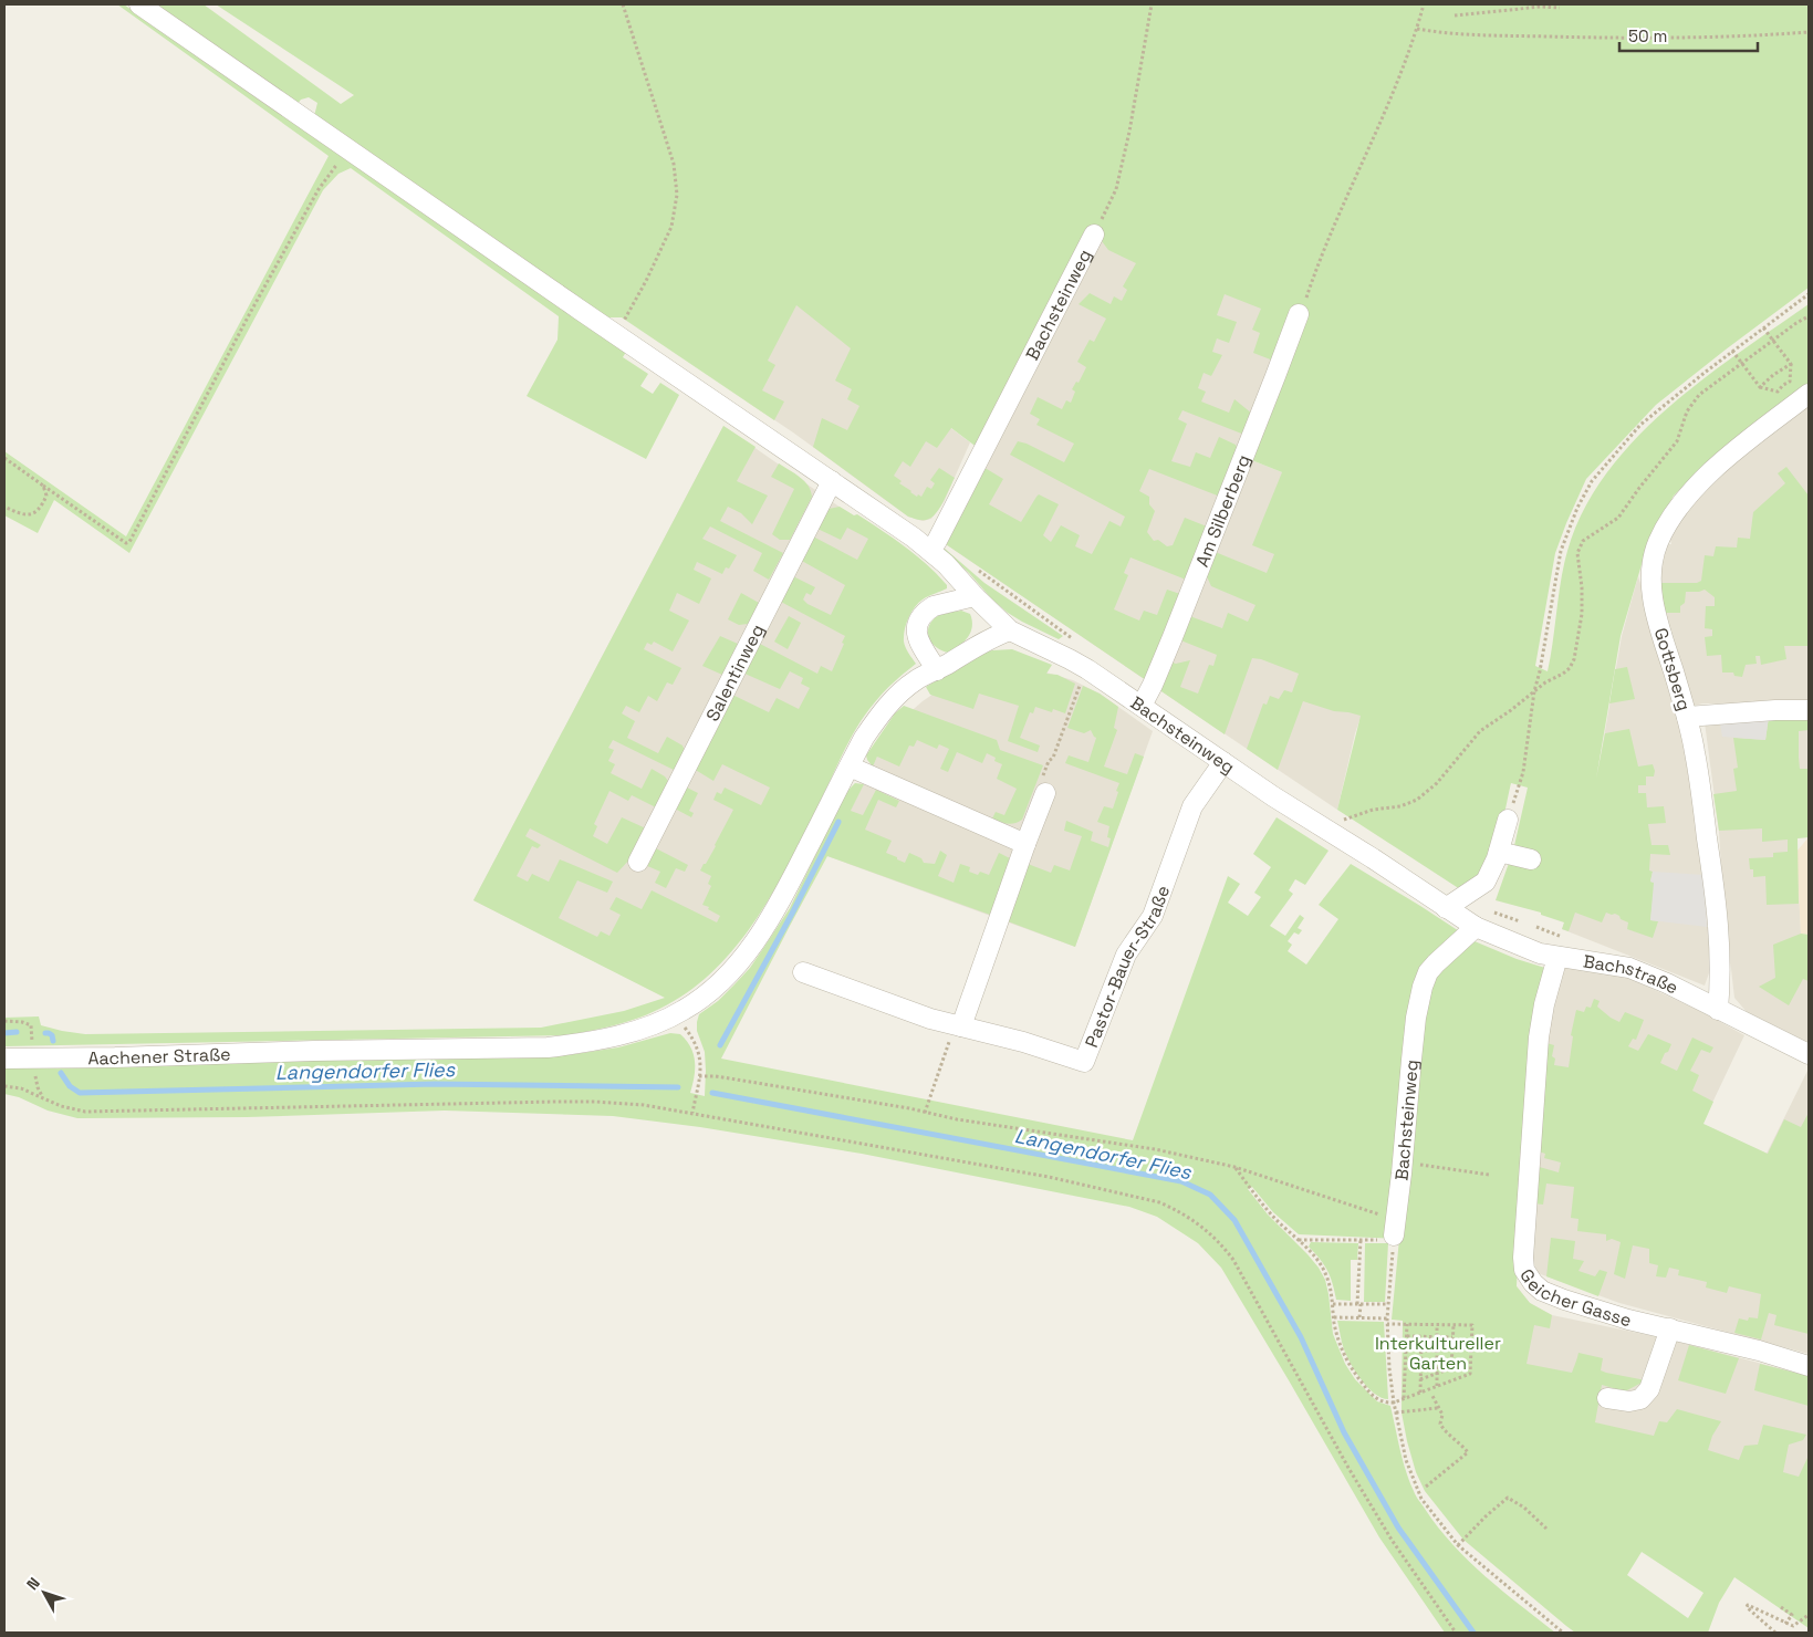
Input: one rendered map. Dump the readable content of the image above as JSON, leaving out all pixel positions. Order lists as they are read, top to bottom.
{
  "streets": {
    "street": [
      "Bachsteinweg",
      "Am Silberberg",
      "Gottsberg",
      "Salentinweg",
      "Pastor-Bauer-Straße",
      "Bachstraße",
      "Aachener Straße",
      "Geicher Gasse"
    ]
  },
  "crossings": [
    ["Bachsteinweg", "Am Silberberg"],
    ["Bachsteinweg", "Salentinweg"],
    ["Bachsteinweg", "Pastor-Bauer-Straße"],
    ["Bachsteinweg", "Bachstraße"],
    ["Bachsteinweg", "Aachener Straße"],
    ["Gottsberg", "Bachstraße"],
    ["Bachstraße", "Geicher Gasse"]
  ],
  "water": ["Langendorfer Flies"],
  "parks": ["Interkultureller Garten"],
  "scale_bar": "50 m",
  "north": "top left"
}
